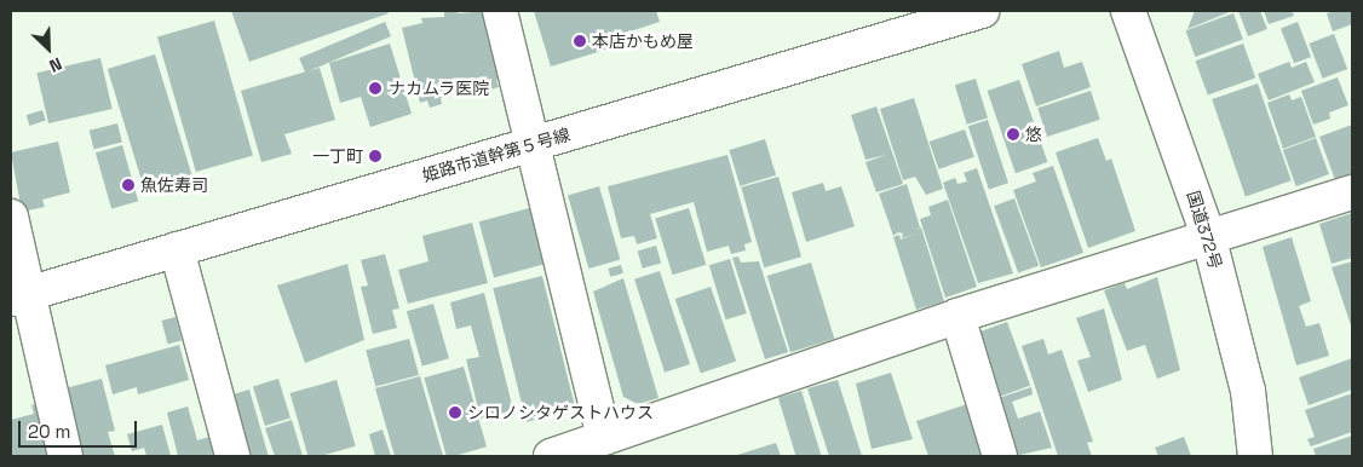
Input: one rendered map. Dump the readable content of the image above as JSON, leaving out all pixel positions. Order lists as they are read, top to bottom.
{
  "streets": {
    "main road": ["姫路市道幹第５号線", "国道372号"]
  },
  "places": [
    "本店かもめ屋",
    "ナカムラ医院",
    "悠",
    "一丁町",
    "魚佐寿司",
    "シロノシタゲストハウス"
  ],
  "scale_bar": "20 m",
  "north": "bottom right"
}
